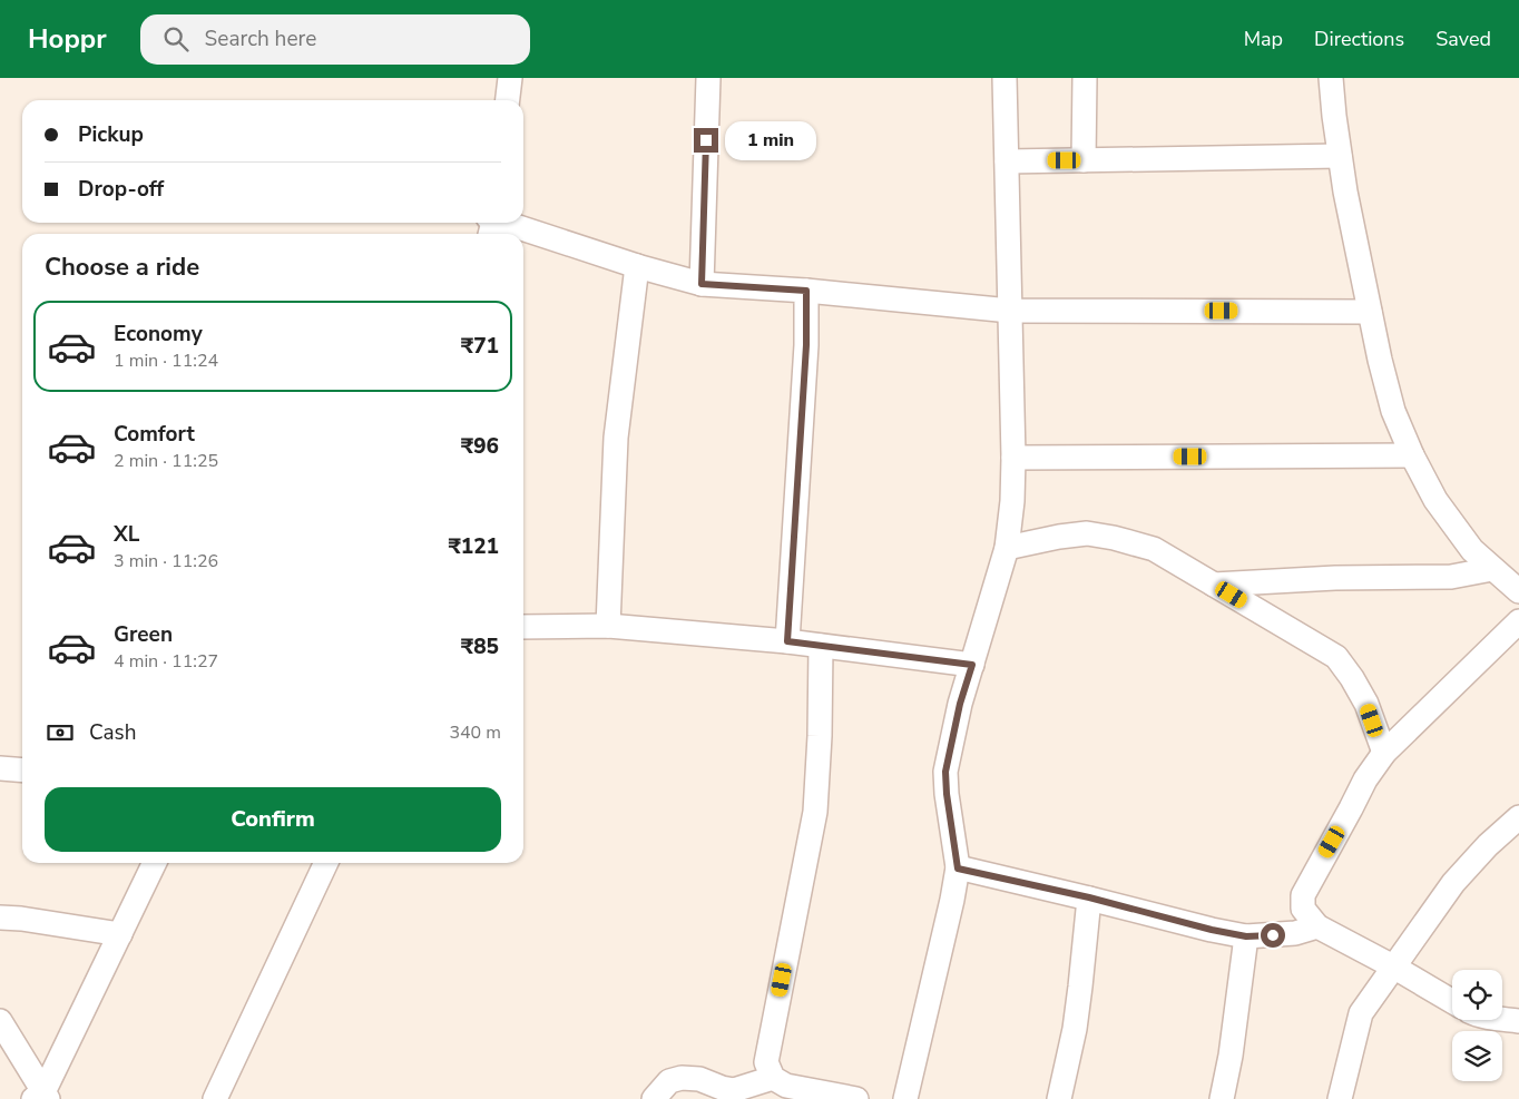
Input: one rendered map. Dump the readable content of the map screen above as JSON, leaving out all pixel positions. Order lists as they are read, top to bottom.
{
  "page": {
    "header": "Hoppr",
    "search": "Search here",
    "nav": ["Map", "Directions", "Saved"],
    "banner": ["Pickup", "Drop-off"],
    "bubble": "1 min",
    "heading": "Choose a ride",
    "list": [
      {
        "name": "Economy",
        "note": "1 min · 11:24",
        "value": "₹71"
      },
      {
        "name": "Comfort",
        "note": "2 min · 11:25",
        "value": "₹96"
      },
      {
        "name": "XL",
        "note": "3 min · 11:26",
        "value": "₹121"
      },
      {
        "name": "Green",
        "note": "4 min · 11:27",
        "value": "₹85"
      }
    ],
    "pay": ["Cash", "340 m"],
    "buttons": "Confirm"
  }
}
